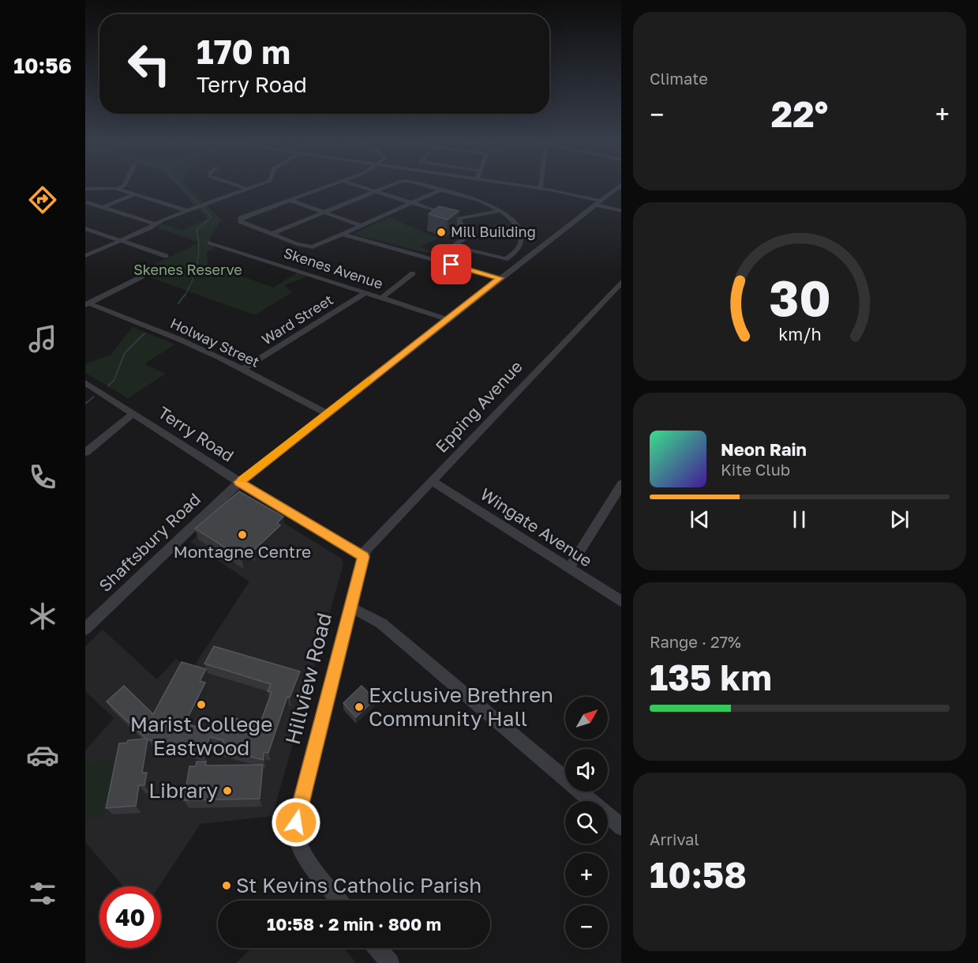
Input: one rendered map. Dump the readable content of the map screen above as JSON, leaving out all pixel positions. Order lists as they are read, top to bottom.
{
  "streets": {
    "street": [
      "Skenes Avenue",
      "Ward Street",
      "Holway Street",
      "Epping Avenue",
      "Terry Road",
      "Wingate Avenue",
      "Shaftsbury Road",
      "Hillview Road"
    ]
  },
  "crossings": [
    ["Skenes Avenue", "Ward Street"],
    ["Skenes Avenue", "Shaftsbury Road"],
    ["Ward Street", "Holway Street"],
    ["Holway Street", "Shaftsbury Road"],
    ["Epping Avenue", "Terry Road"],
    ["Epping Avenue", "Wingate Avenue"],
    ["Epping Avenue", "Hillview Road"],
    ["Terry Road", "Shaftsbury Road"],
    ["Terry Road", "Hillview Road"]
  ],
  "parks": ["Skenes Reserve"],
  "places": [
    "Mill Building",
    "Montagne Centre",
    "Marist College Eastwood",
    "Exclusive Brethren Community Hall",
    "Library",
    "St Kevins Catholic Parish"
  ],
  "north": "top right",
  "page": {
    "tabs": "10:56",
    "tile": [
      "Climate",
      ["Range · 27%", "135 km"],
      ["Arrival", "10:58"]
    ],
    "turn": ["170 m", "Terry Road"],
    "heat": ["−", "22°", "+"],
    "song": ["Neon Rain", "Kite Club"],
    "map_buttons": ["+", "−"],
    "limit": "40",
    "trip": "10:58 · 2 min · 800 m",
    "gauge": ["30", "km/h"]
  }
}
